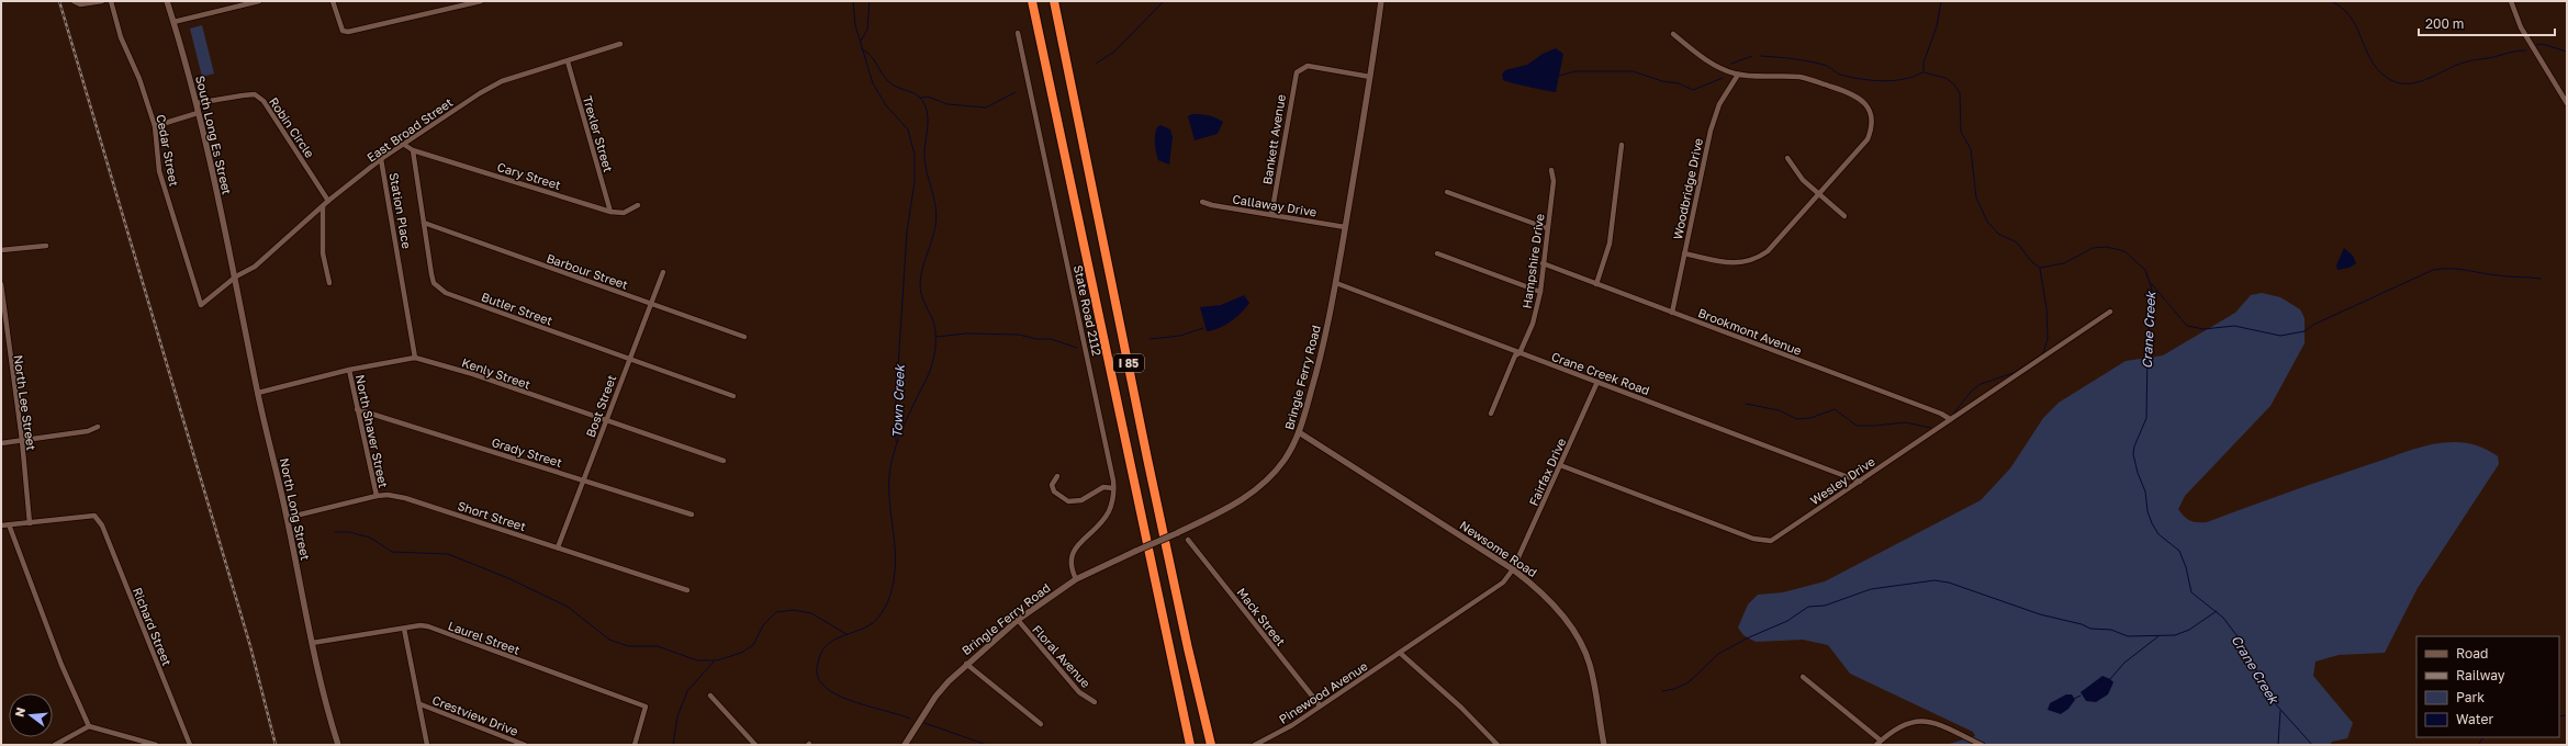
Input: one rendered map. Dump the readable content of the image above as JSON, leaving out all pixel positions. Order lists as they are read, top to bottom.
{
  "streets": {
    "highway": ["I 85"],
    "street": [
      "Robin Circle",
      "East Broad Street",
      "Trexler Street",
      "South Long Es Street",
      "Bankett Avenue",
      "Cedar Street",
      "Cary Street",
      "Woodbridge Drive",
      "Callaway Drive",
      "Station Place",
      "Hampshire Drive",
      "Barbour Street",
      "Butler Street",
      "State Road 2112",
      "Brookmont Avenue",
      "Kenly Street",
      "Crane Creek Road",
      "Bringle Ferry Road",
      "North Lee Street",
      "Bost Street",
      "North Shaver Street",
      "Grady Street",
      "Fairfax Drive",
      "Wesley Drive",
      "North Long Street",
      "Short Street",
      "Newsome Road",
      "Mack Street",
      "Richard Street",
      "Laurel Street",
      "Floral Avenue",
      "Pinewood Avenue",
      "Crestview Drive"
    ]
  },
  "crossings": [
    ["Robin Circle", "East Broad Street"],
    ["Robin Circle", "South Long Es Street"],
    ["East Broad Street", "Trexler Street"],
    ["East Broad Street", "South Long Es Street"],
    ["East Broad Street", "Cedar Street"],
    ["East Broad Street", "Station Place"],
    ["East Broad Street", "North Long Street"],
    ["Trexler Street", "Cary Street"],
    ["South Long Es Street", "North Long Street"],
    ["Bankett Avenue", "Callaway Drive"],
    ["Bankett Avenue", "Bringle Ferry Road"],
    ["Cary Street", "Butler Street"],
    ["Woodbridge Drive", "Brookmont Avenue"],
    ["Callaway Drive", "Bringle Ferry Road"],
    ["Station Place", "Kenly Street"],
    ["Hampshire Drive", "Brookmont Avenue"],
    ["Hampshire Drive", "Crane Creek Road"],
    ["Barbour Street", "Butler Street"],
    ["Barbour Street", "Bost Street"],
    ["Butler Street", "Bost Street"],
    ["State Road 2112", "Bringle Ferry Road"],
    ["Brookmont Avenue", "Wesley Drive"],
    ["Kenly Street", "Bost Street"],
    ["Kenly Street", "North Shaver Street"],
    ["Kenly Street", "North Long Street"],
    ["Crane Creek Road", "Bringle Ferry Road"],
    ["Crane Creek Road", "Fairfax Drive"],
    ["Crane Creek Road", "Wesley Drive"],
    ["Bringle Ferry Road", "Newsome Road"],
    ["Bringle Ferry Road", "Floral Avenue"],
    ["North Lee Street", "Richard Street"],
    ["Bost Street", "Grady Street"],
    ["Bost Street", "Short Street"],
    ["North Shaver Street", "Grady Street"],
    ["North Shaver Street", "Short Street"],
    ["Fairfax Drive", "Wesley Drive"],
    ["Fairfax Drive", "Newsome Road"],
    ["Fairfax Drive", "Pinewood Avenue"],
    ["North Long Street", "Short Street"],
    ["North Long Street", "Laurel Street"],
    ["Newsome Road", "Pinewood Avenue"],
    ["Mack Street", "Pinewood Avenue"]
  ],
  "water": ["Crane Creek", "Town Creek"],
  "legend": [
    "Road",
    "Railway",
    "Park",
    "Water"
  ],
  "scale_bar": "200 m",
  "north": "left"
}
